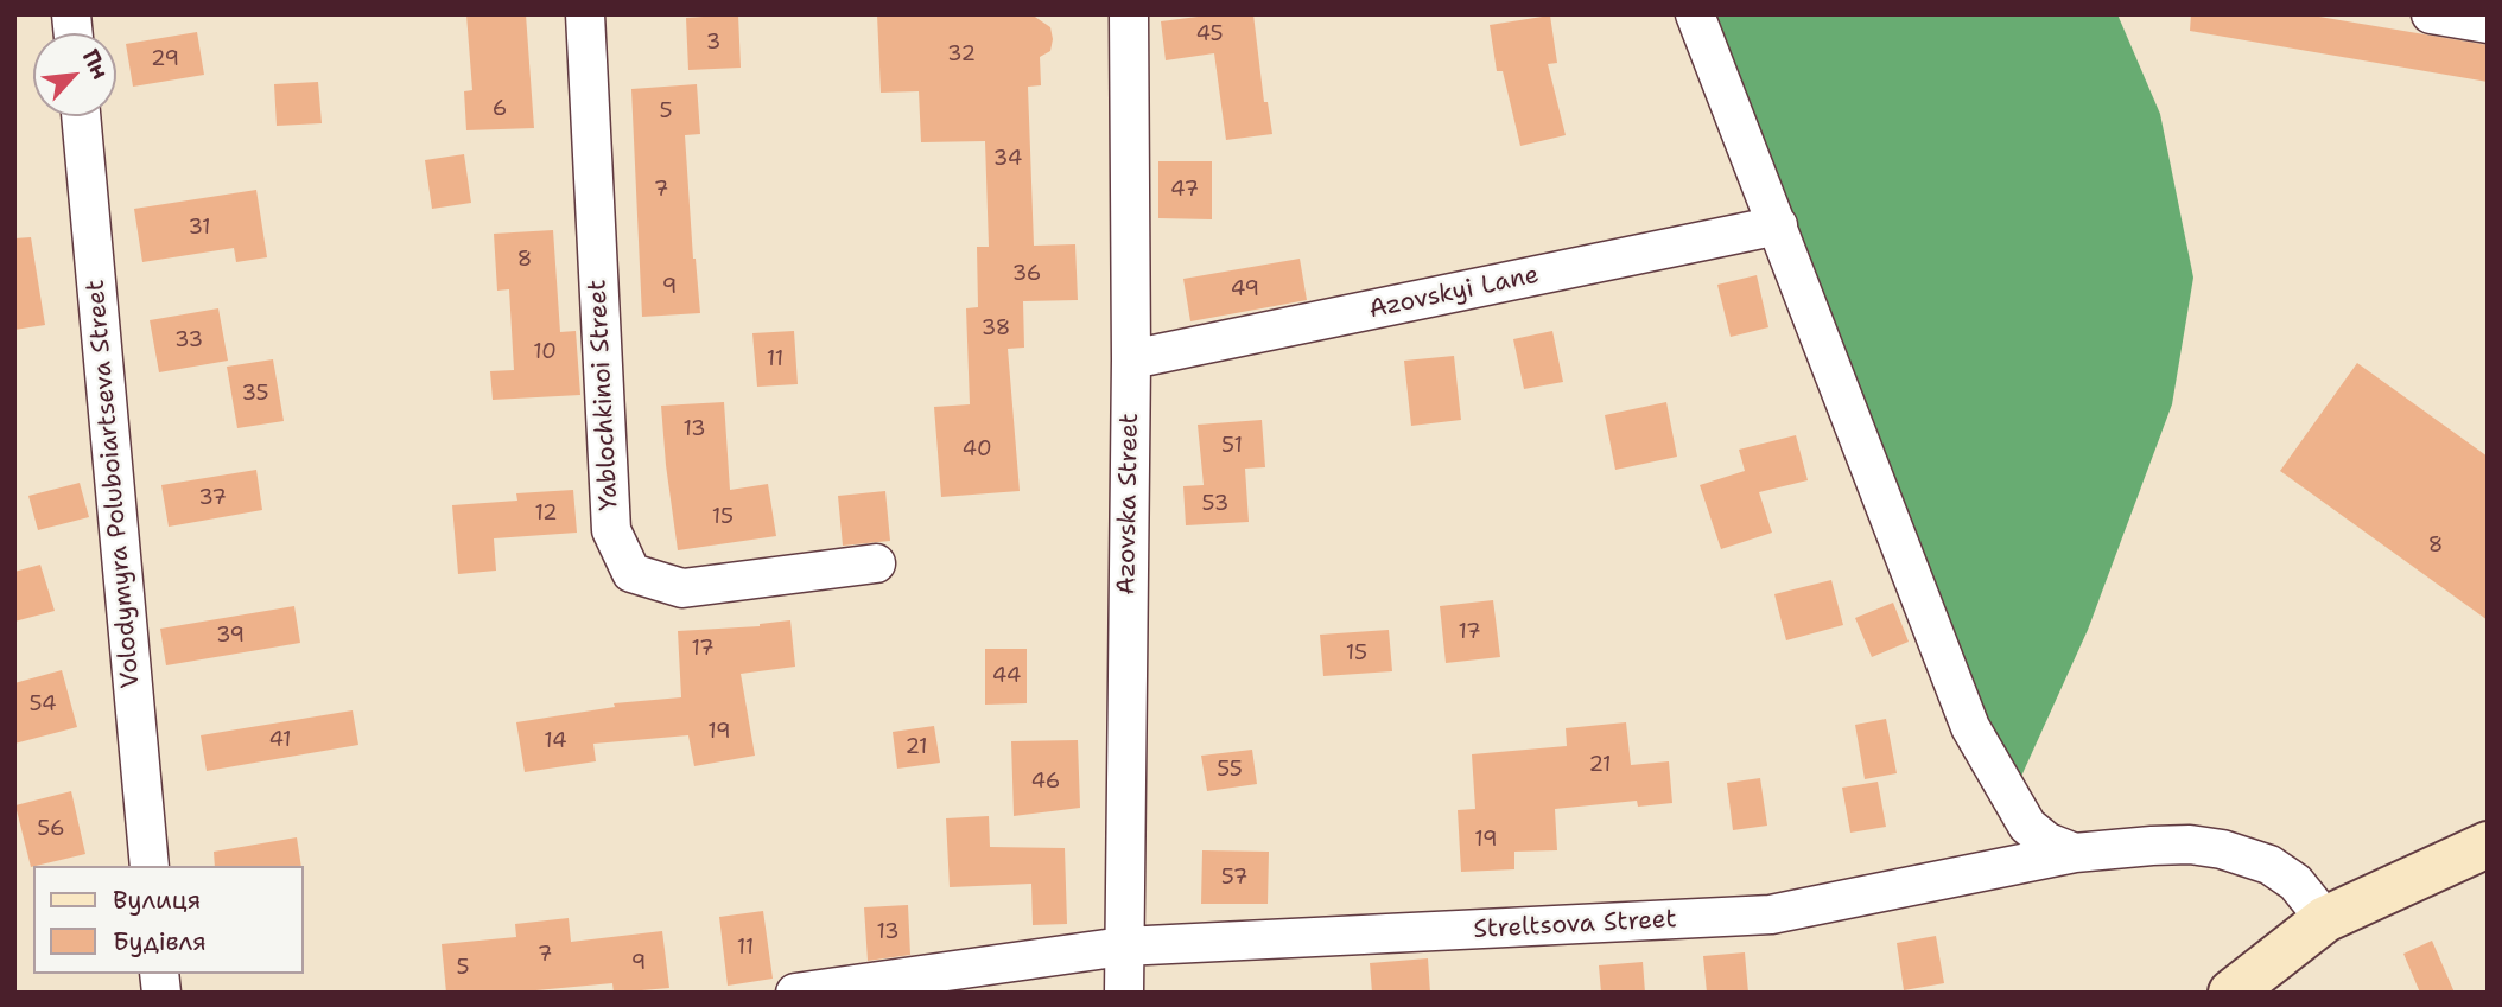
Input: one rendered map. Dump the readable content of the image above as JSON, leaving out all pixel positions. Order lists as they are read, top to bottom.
{
  "streets": {
    "street": [
      "Azovskyi Lane",
      "Yablochkinoi Street",
      "Volodymyra Poluboiartseva Street",
      "Azovska Street",
      "Streltsova Street"
    ]
  },
  "crossings": [
    ["Azovskyi Lane", "Azovska Street"],
    ["Azovska Street", "Streltsova Street"]
  ],
  "house_numbers": [
    "45",
    "3",
    "32",
    "29",
    "6",
    "5",
    "34",
    "7",
    "47",
    "31",
    "8",
    "36",
    "9",
    "49",
    "38",
    "33",
    "10",
    "11",
    "35",
    "13",
    "51",
    "40",
    "37",
    "53",
    "12",
    "15",
    "8",
    "17",
    "39",
    "17",
    "15",
    "44",
    "54",
    "19",
    "41",
    "14",
    "21",
    "21",
    "55",
    "46",
    "56",
    "19",
    "57",
    "13",
    "11",
    "7",
    "9",
    "5"
  ],
  "legend": ["Вулиця", "Будівля"],
  "north": "top right"
}
